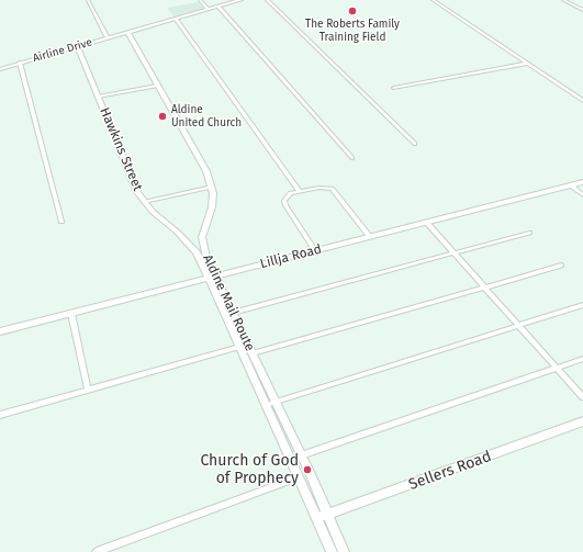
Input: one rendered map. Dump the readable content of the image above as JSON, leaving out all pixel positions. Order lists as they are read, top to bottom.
{
  "streets": {
    "main road": [
      "Airline Drive",
      "Hawkins Street",
      "Lillja Road",
      "Aldine Mail Route",
      "Sellers Road"
    ]
  },
  "crossings": [
    ["Airline Drive", "Hawkins Street"],
    ["Airline Drive", "Aldine Mail Route"],
    ["Hawkins Street", "Aldine Mail Route"],
    ["Lillja Road", "Aldine Mail Route"],
    ["Aldine Mail Route", "Sellers Road"]
  ],
  "places": ["The Roberts Family Training Field", "Aldine United Church", "Church of God of Prophecy"]
}
